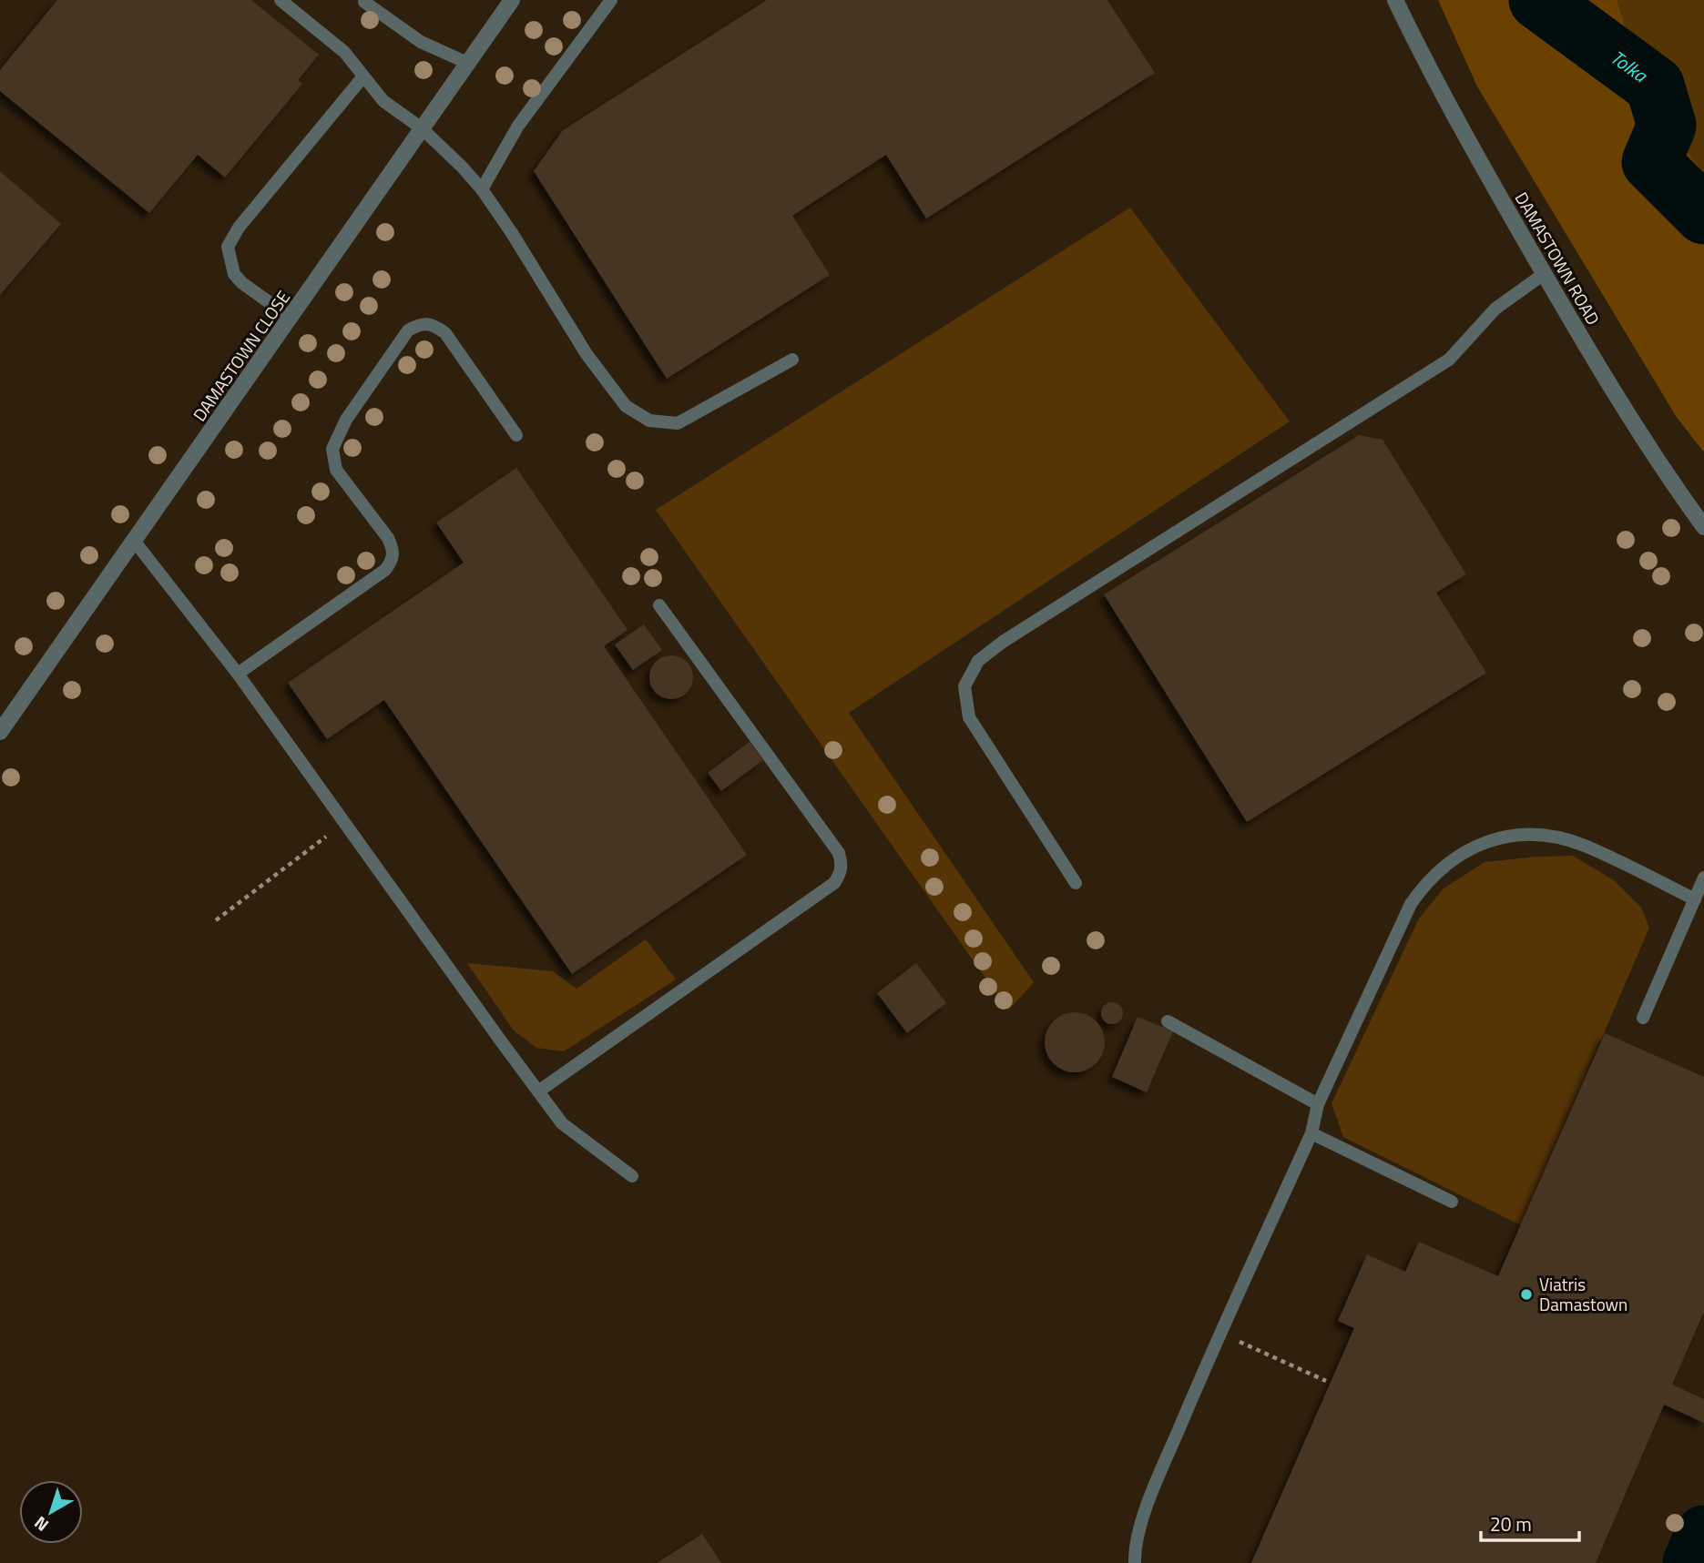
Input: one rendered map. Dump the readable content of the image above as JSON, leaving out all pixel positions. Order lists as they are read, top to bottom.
{
  "streets": {
    "street": ["DAMASTOWN ROAD", "DAMASTOWN CLOSE"]
  },
  "water": ["Tolka"],
  "places": ["Viatris Damastown"],
  "scale_bar": "20 m",
  "north": "bottom left"
}
